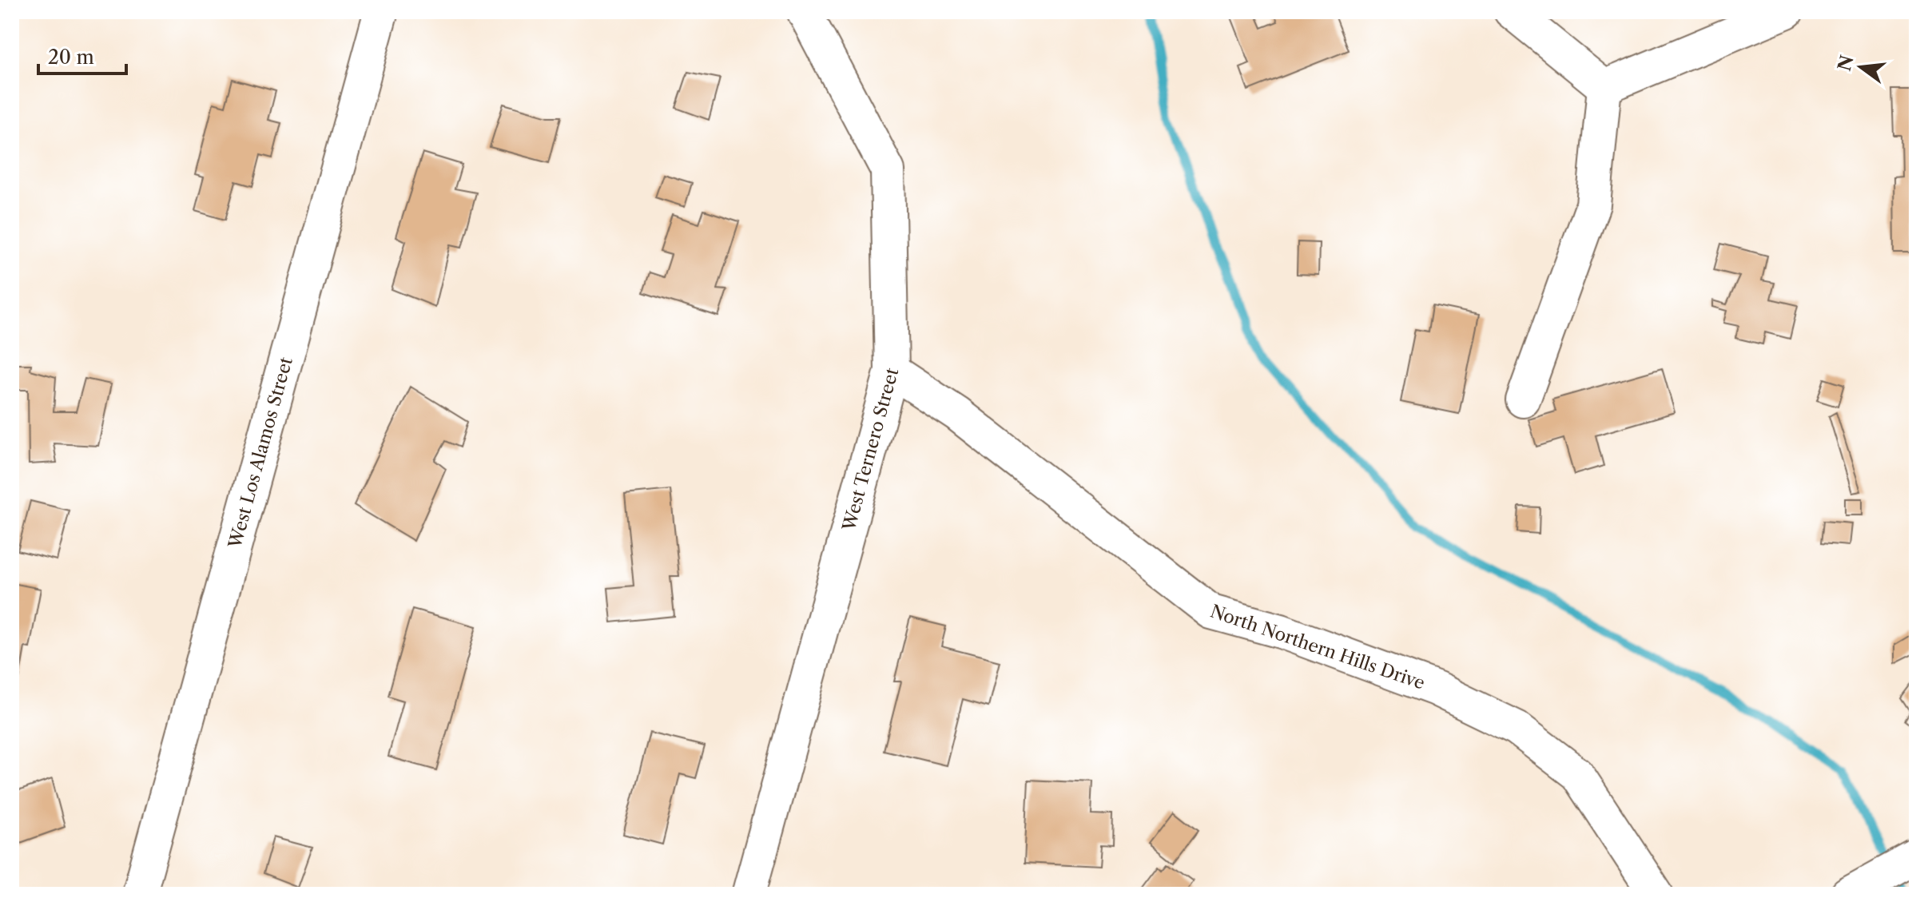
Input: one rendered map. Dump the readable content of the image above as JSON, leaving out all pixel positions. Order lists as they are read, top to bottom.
{
  "streets": {
    "street": ["West Ternero Street", "West Los Alamos Street", "North Northern Hills Drive"]
  },
  "crossings": [
    ["West Ternero Street", "North Northern Hills Drive"]
  ],
  "scale_bar": "20 m",
  "north": "left"
}
